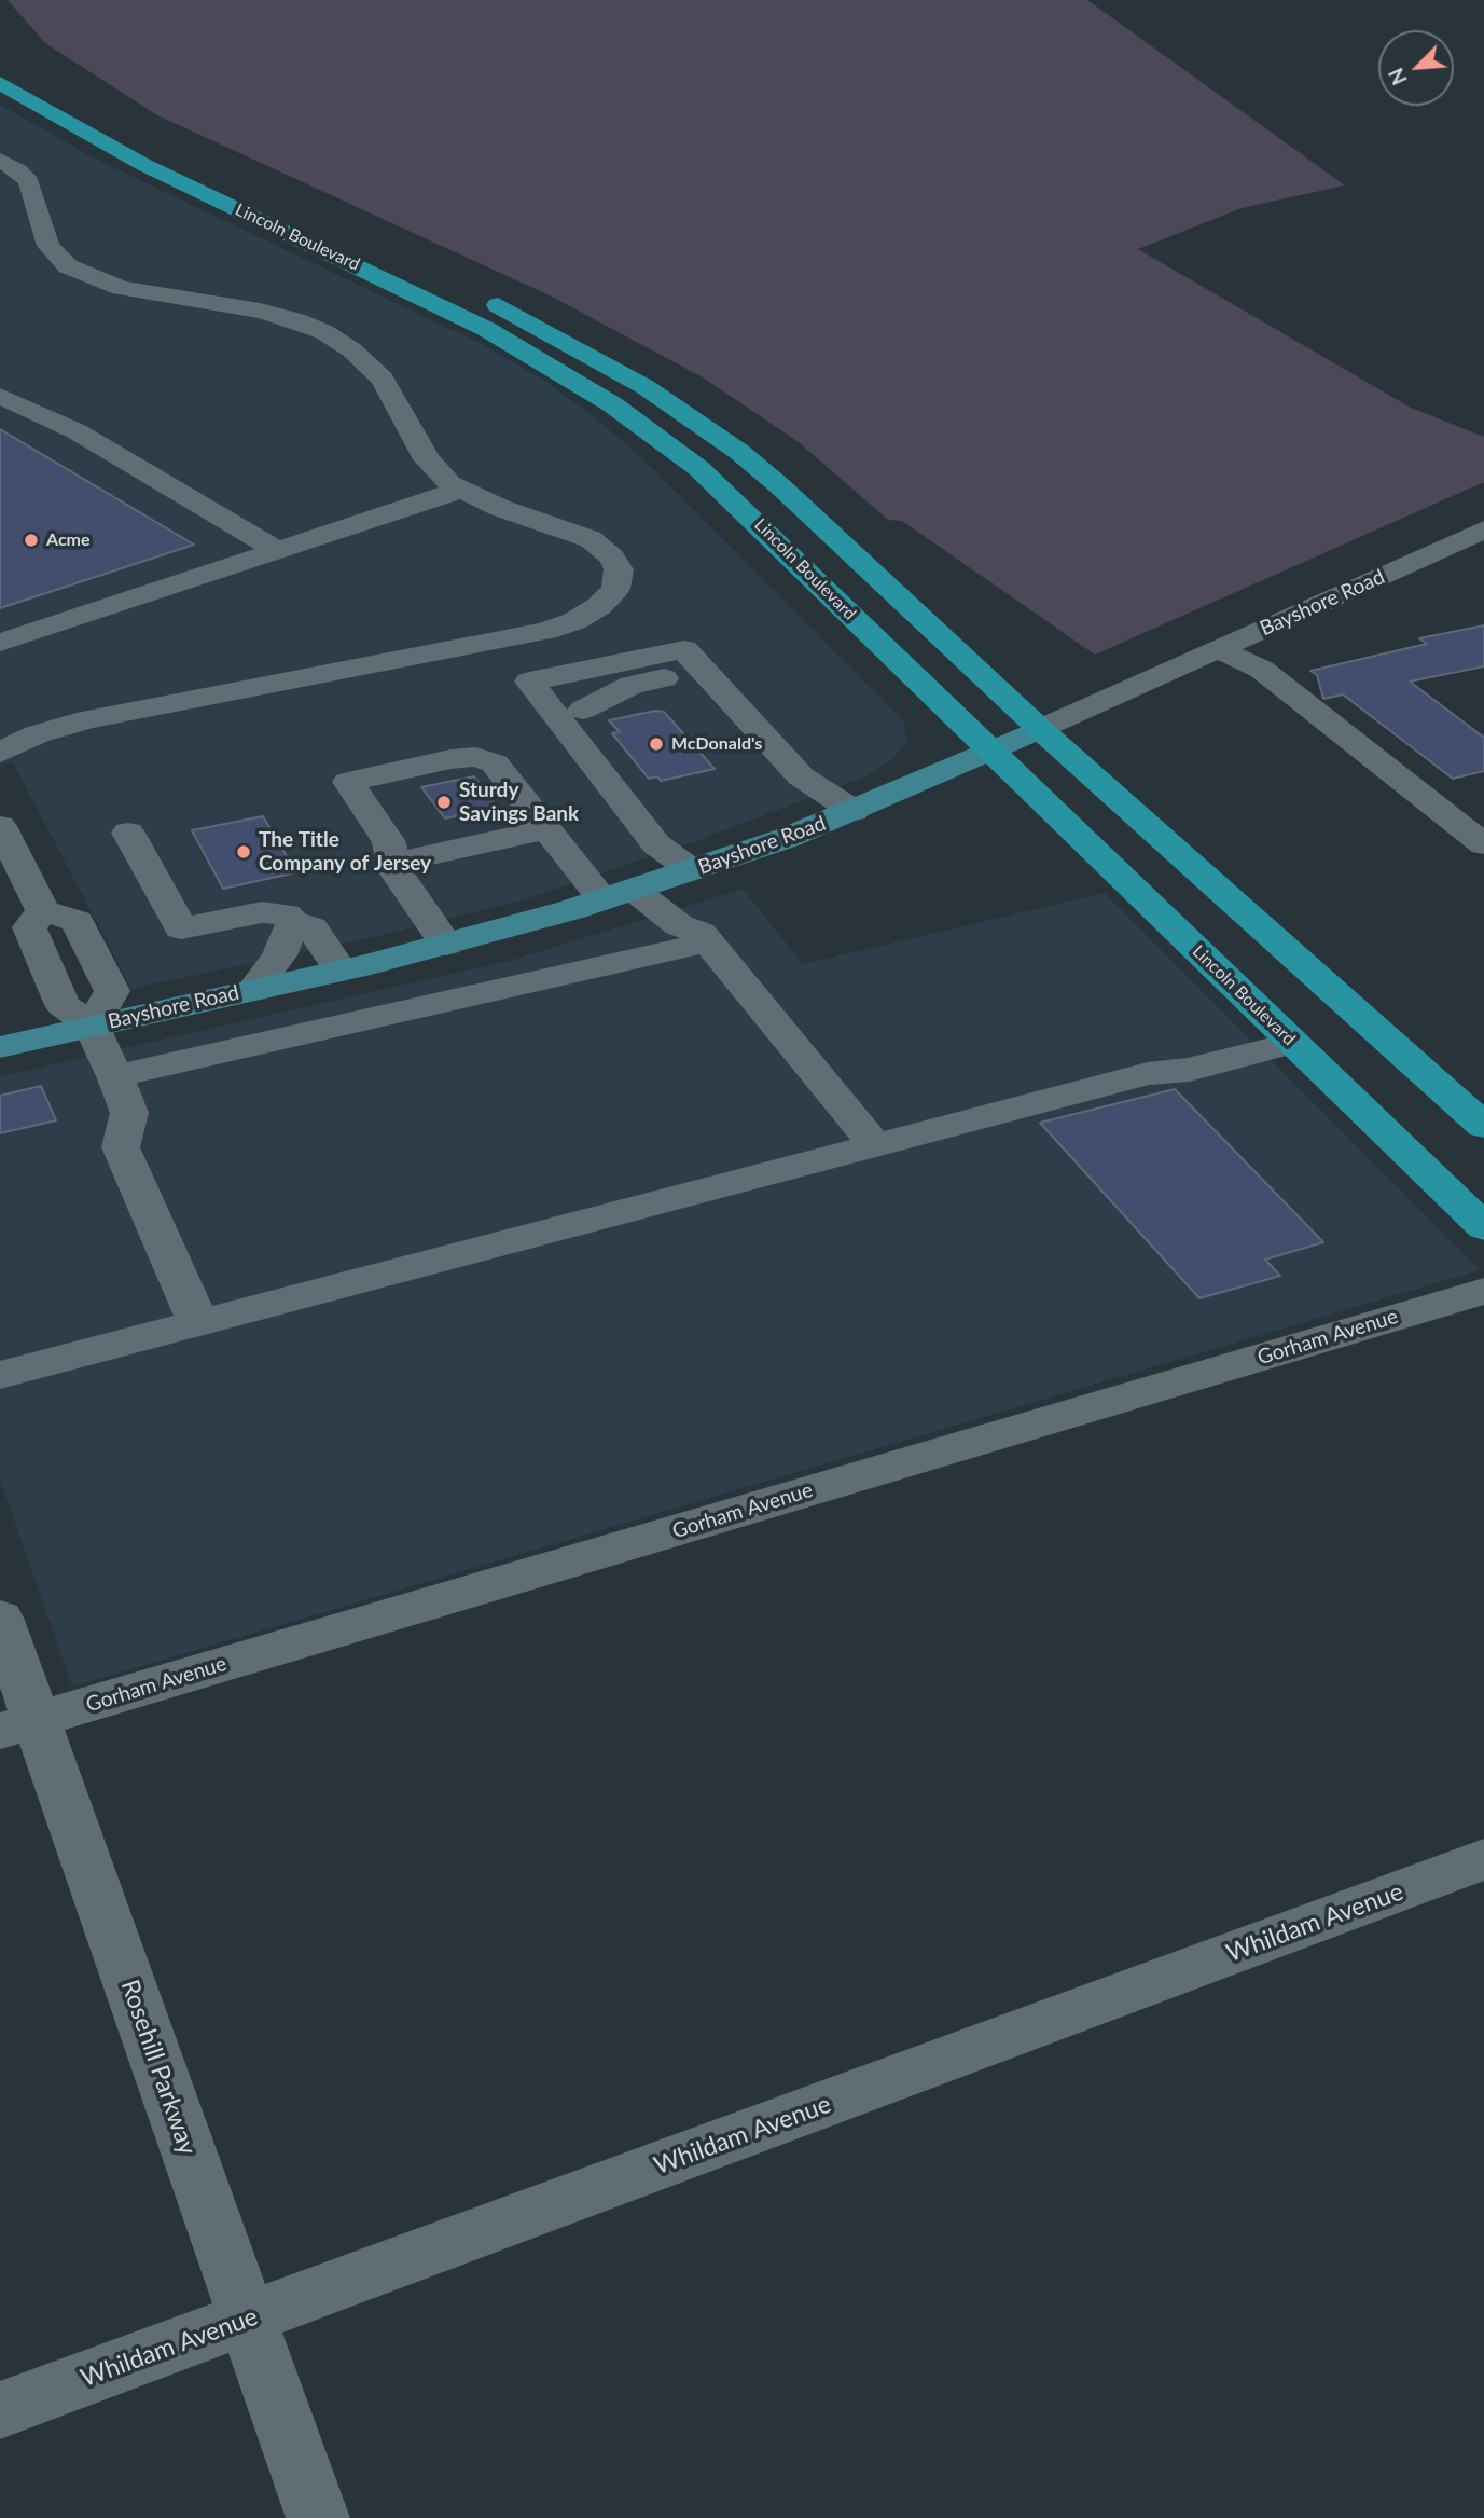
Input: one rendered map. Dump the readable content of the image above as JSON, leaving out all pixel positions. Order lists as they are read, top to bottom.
{
  "streets": {
    "highway": ["Lincoln Boulevard"],
    "main road": ["Bayshore Road"],
    "street": ["Gorham Avenue", "Whildam Avenue", "Rosehill Parkway"]
  },
  "crossings": [
    ["Lincoln Boulevard", "Bayshore Road"],
    ["Gorham Avenue", "Rosehill Parkway"],
    ["Whildam Avenue", "Rosehill Parkway"]
  ],
  "places": [
    "Acme",
    "McDonald's",
    "Sturdy Savings Bank",
    "The Title Company of Jersey"
  ],
  "north": "bottom left"
}
